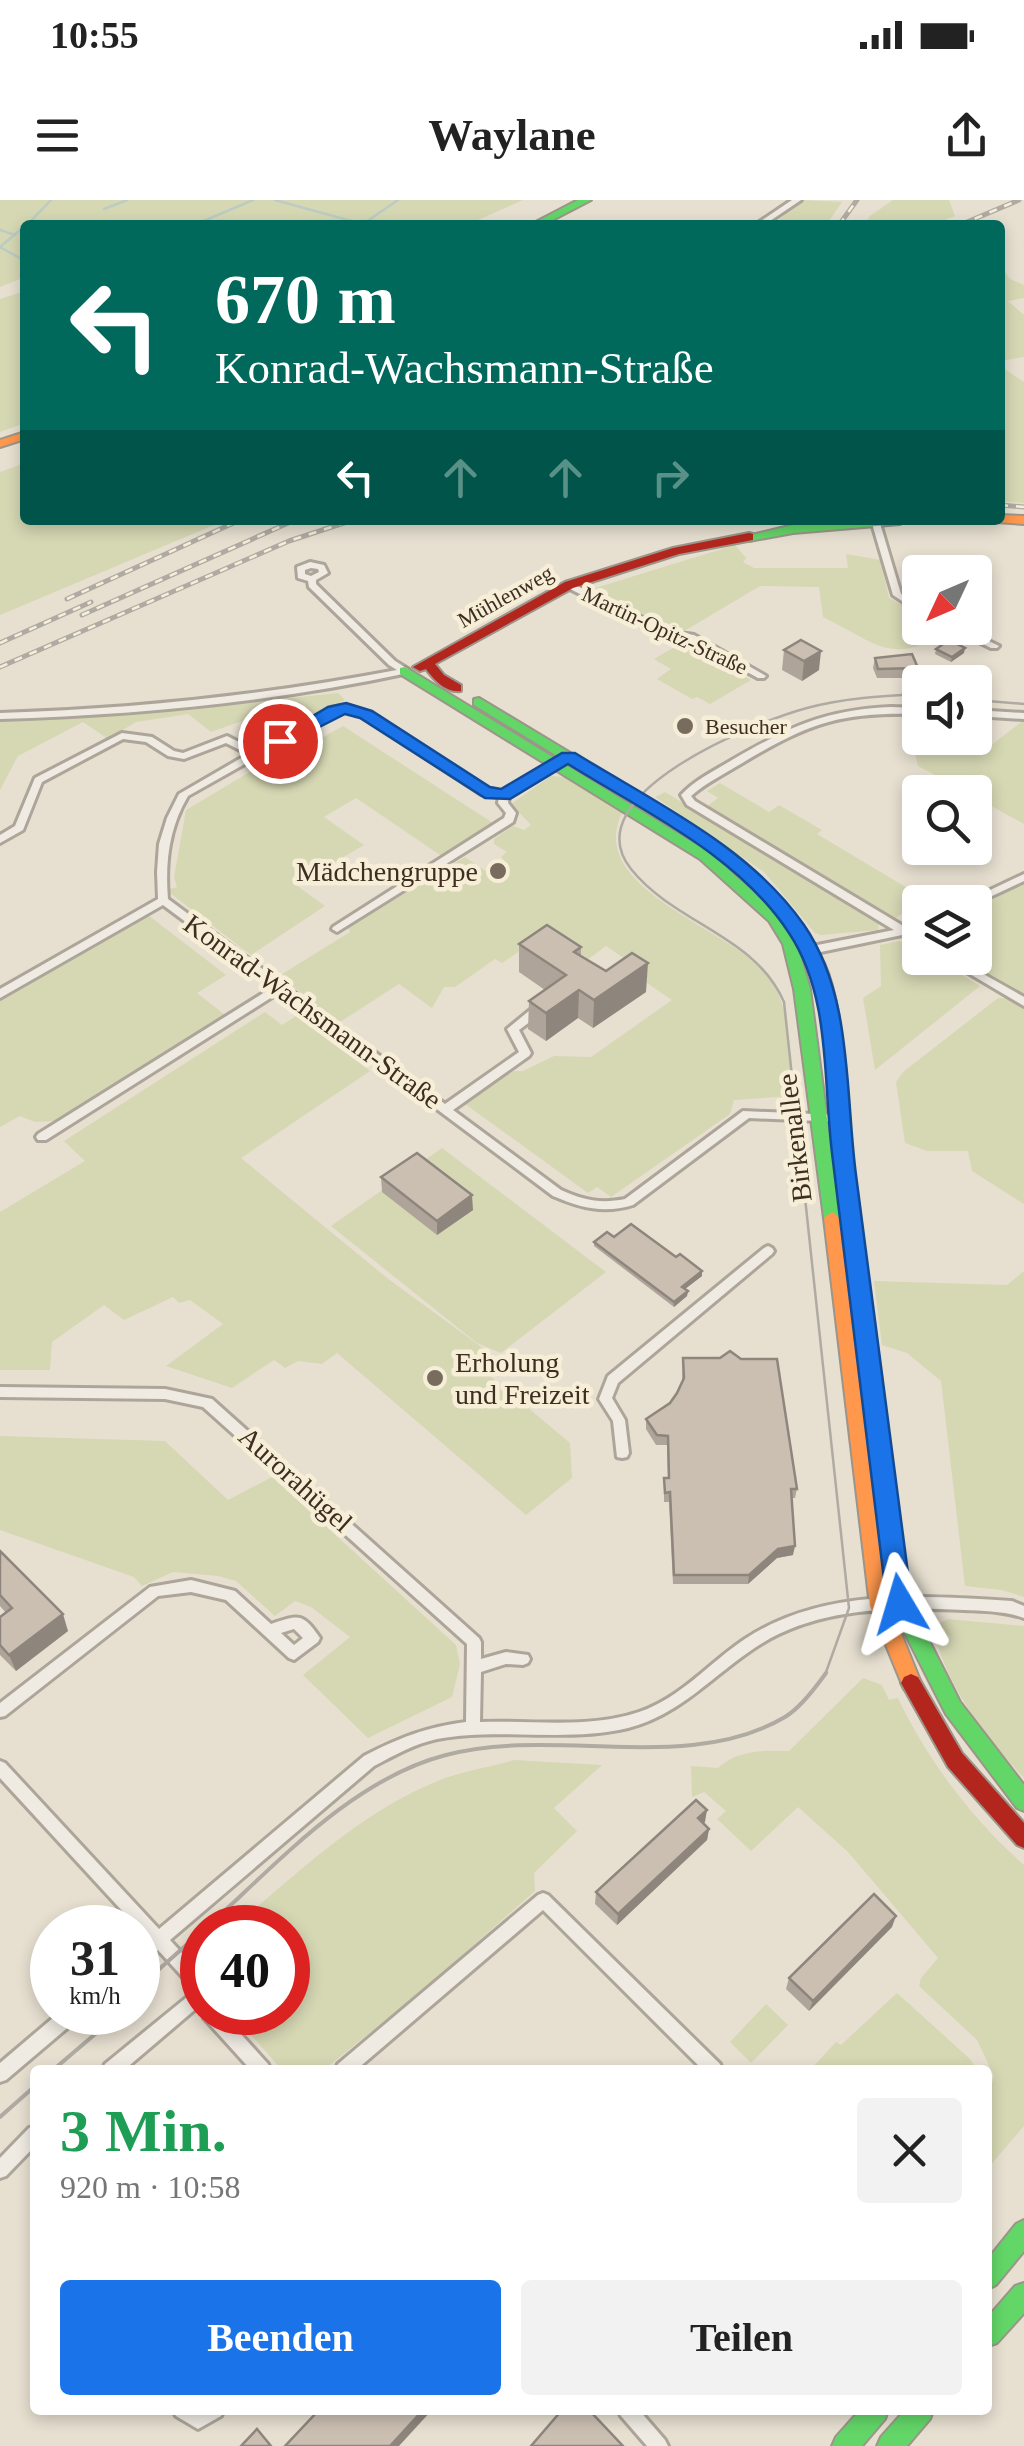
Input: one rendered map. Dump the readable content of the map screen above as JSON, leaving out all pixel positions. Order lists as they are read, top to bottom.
{
  "streets": {
    "street": [
      "Mühlenweg",
      "Martin-Opitz-Straße",
      "Konrad-Wachsmann-Straße",
      "Birkenallee",
      "Aurorahügel"
    ]
  },
  "crossings": [
    ["Mühlenweg", "Martin-Opitz-Straße"],
    ["Mühlenweg", "Birkenallee"],
    ["Konrad-Wachsmann-Straße", "Birkenallee"]
  ],
  "places": ["Besucher", "Mädchengruppe", "Erholung und Freizeit"],
  "north": "bottom left",
  "page": {
    "status": "10:55",
    "header": "Waylane",
    "turn": ["670 m", "Konrad-Wachsmann-Straße"],
    "speed": "31 km/h",
    "limit": "40",
    "heading": ["3 Min.", "920 m · 10:58"],
    "buttons": ["Beenden", "Teilen"]
  }
}
